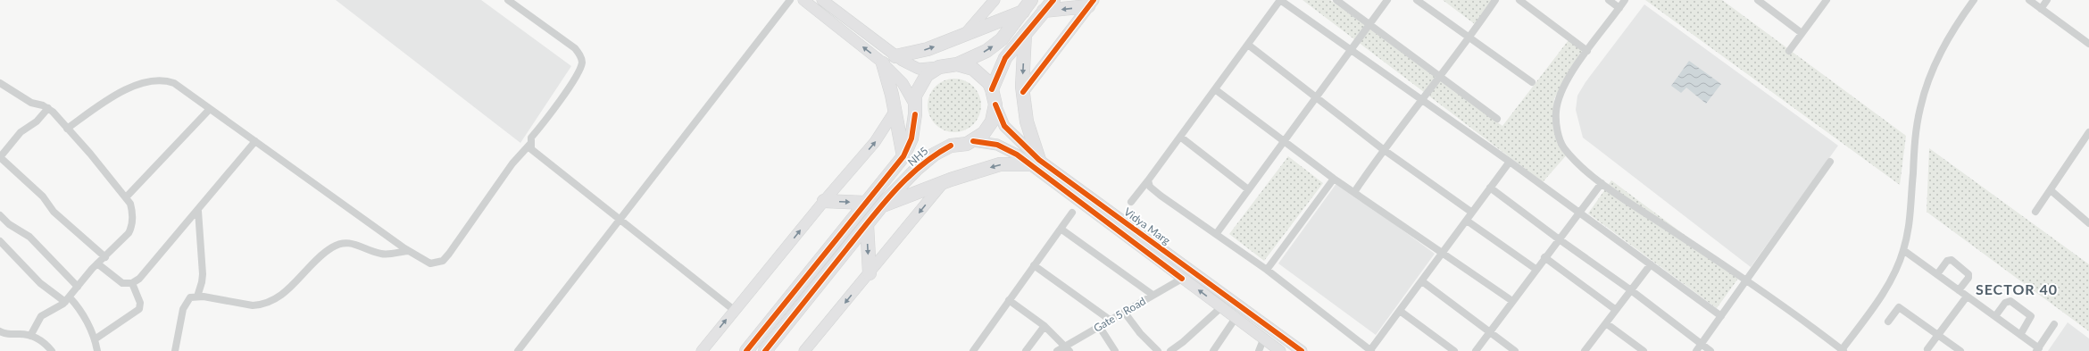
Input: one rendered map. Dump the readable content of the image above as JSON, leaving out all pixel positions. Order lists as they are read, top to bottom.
{
  "streets": {
    "highway": ["NH5"],
    "main road": ["Vidya Marg"],
    "street": ["Gate 5 Road"]
  },
  "crossings": [
    ["NH5", "Vidya Marg"],
    ["Vidya Marg", "Gate 5 Road"]
  ],
  "districts": ["SECTOR 40"]
}
